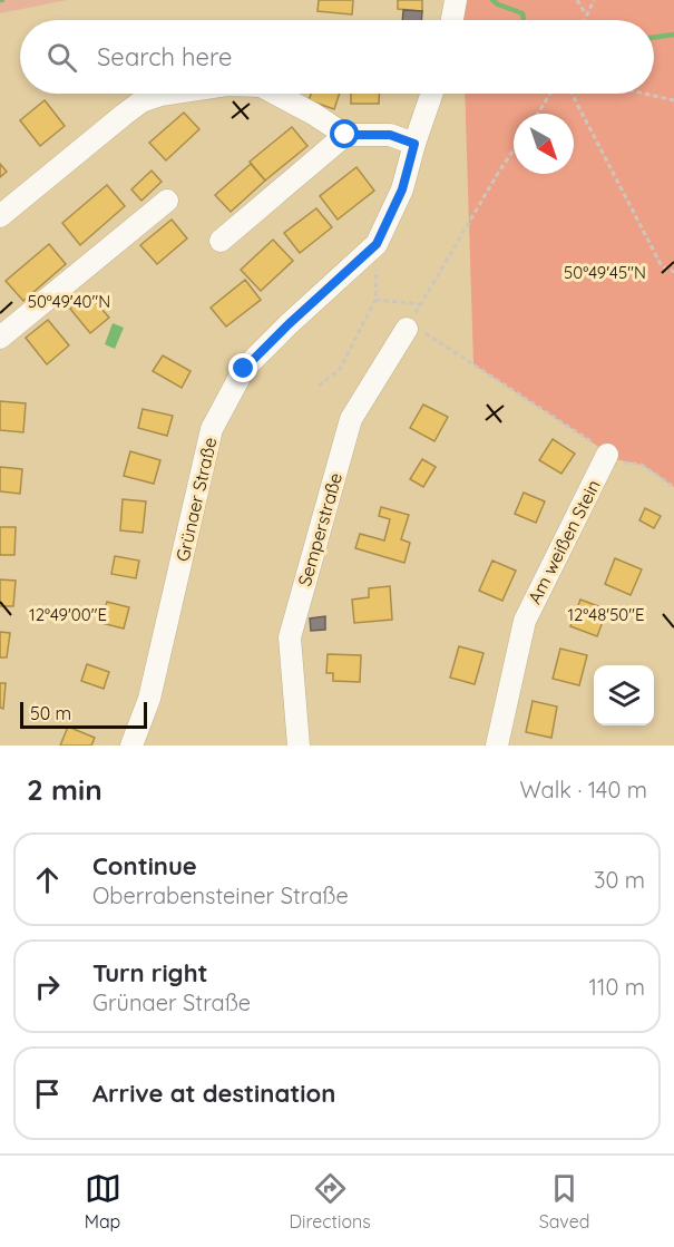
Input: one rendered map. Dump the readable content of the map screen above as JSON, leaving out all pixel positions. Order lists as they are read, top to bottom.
{
  "streets": {
    "street": ["Grünaer Straße", "Semperstraße", "Am weißen Stein"]
  },
  "scale_bar": "50 m",
  "north": "bottom right",
  "page": {
    "search": "Search here",
    "scale": "50 m",
    "heading": ["2 min", "Walk · 140 m"],
    "list": [
      ["Continue", "Oberrabensteiner Straße", "30 m"],
      ["Turn right", "Grünaer Straße", "110 m"],
      "Arrive at destination"
    ],
    "nav": ["Map", "Directions", "Saved"]
  },
  "coordinates": [
    "50°49'45\"N",
    "50°49'40\"N",
    "12°48'50\"E",
    "12°49'00\"E"
  ]
}
